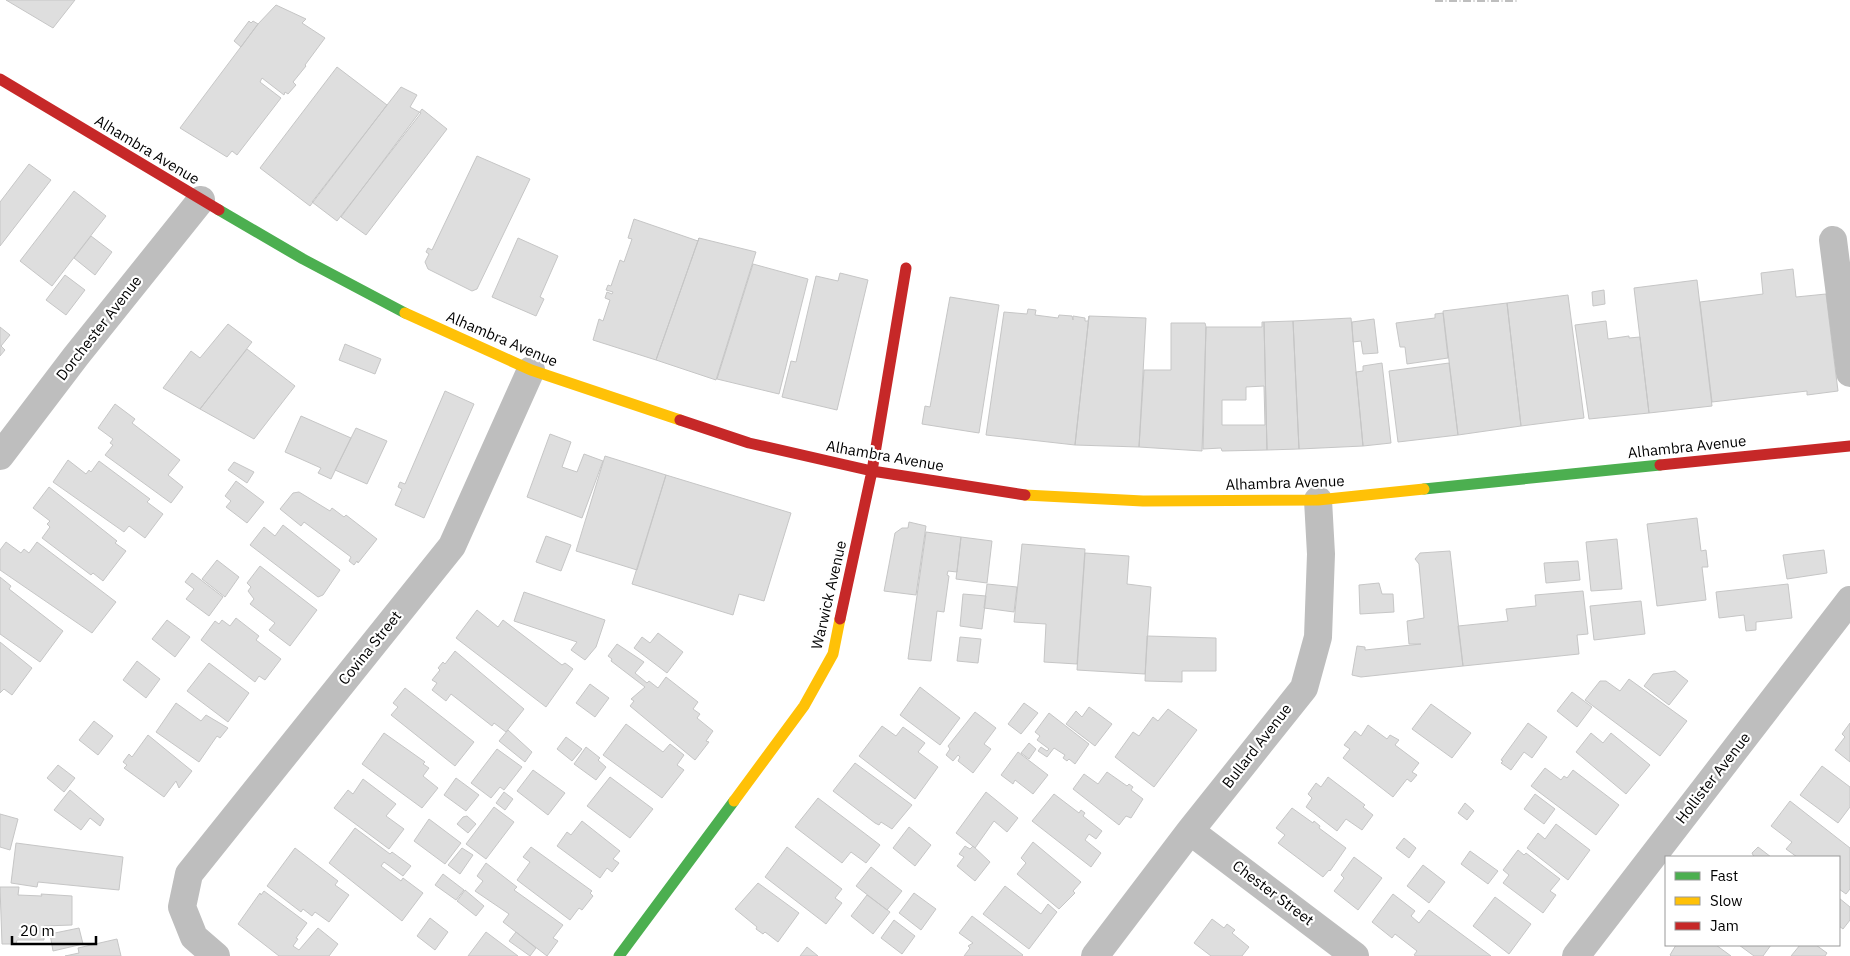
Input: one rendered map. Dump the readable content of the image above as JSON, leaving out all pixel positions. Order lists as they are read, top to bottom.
{
  "streets": {
    "main road": ["Alhambra Avenue", "Warwick Avenue"],
    "street": [
      "Dorchester Avenue",
      "Covina Street",
      "Bullard Avenue",
      "Hollister Avenue",
      "Chester Street"
    ]
  },
  "crossings": [
    ["Alhambra Avenue", "Dorchester Avenue"],
    ["Alhambra Avenue", "Warwick Avenue"],
    ["Alhambra Avenue", "Covina Street"],
    ["Alhambra Avenue", "Bullard Avenue"],
    ["Bullard Avenue", "Chester Street"]
  ],
  "legend": ["Fast", "Slow", "Jam"],
  "scale_bar": "20 m"
}
